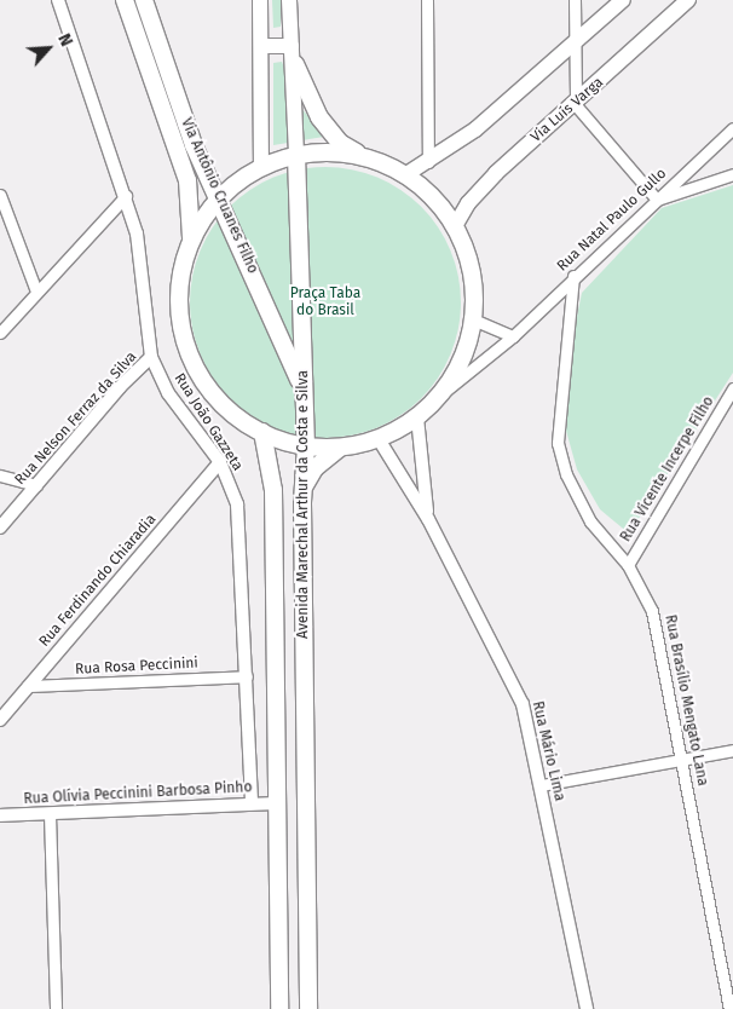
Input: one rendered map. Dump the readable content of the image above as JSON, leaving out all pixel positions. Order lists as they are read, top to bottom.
{
  "streets": {
    "main road": ["Via Luís Varga", "Via Antônio Cruanes Filho", "Avenida Marechal Arthur da Costa e Silva"],
    "street": [
      "Rua Natal Paulo Gullo",
      "Rua Nelson Ferraz da Silva",
      "Rua João Gazzeta",
      "Rua Vicente Incerpe Filho",
      "Rua Ferdinando Chiaradia",
      "Rua Rosa Peccinini",
      "Rua Brasílio Mengato Lana",
      "Rua Mário Lima",
      "Rua Olívia Peccinini Barbosa Pinho"
    ]
  },
  "crossings": [
    ["Via Antônio Cruanes Filho", "Avenida Marechal Arthur da Costa e Silva"],
    ["Rua Natal Paulo Gullo", "Rua Brasílio Mengato Lana"],
    ["Rua Nelson Ferraz da Silva", "Rua João Gazzeta"],
    ["Rua João Gazzeta", "Rua Ferdinando Chiaradia"],
    ["Rua João Gazzeta", "Rua Rosa Peccinini"],
    ["Rua João Gazzeta", "Rua Olívia Peccinini Barbosa Pinho"],
    ["Rua Vicente Incerpe Filho", "Rua Brasílio Mengato Lana"],
    ["Avenida Marechal Arthur da Costa e Silva", "Rua Olívia Peccinini Barbosa Pinho"],
    ["Rua Ferdinando Chiaradia", "Rua Rosa Peccinini"]
  ],
  "parks": ["Praça Taba do Brasil"],
  "north": "top right"
}
